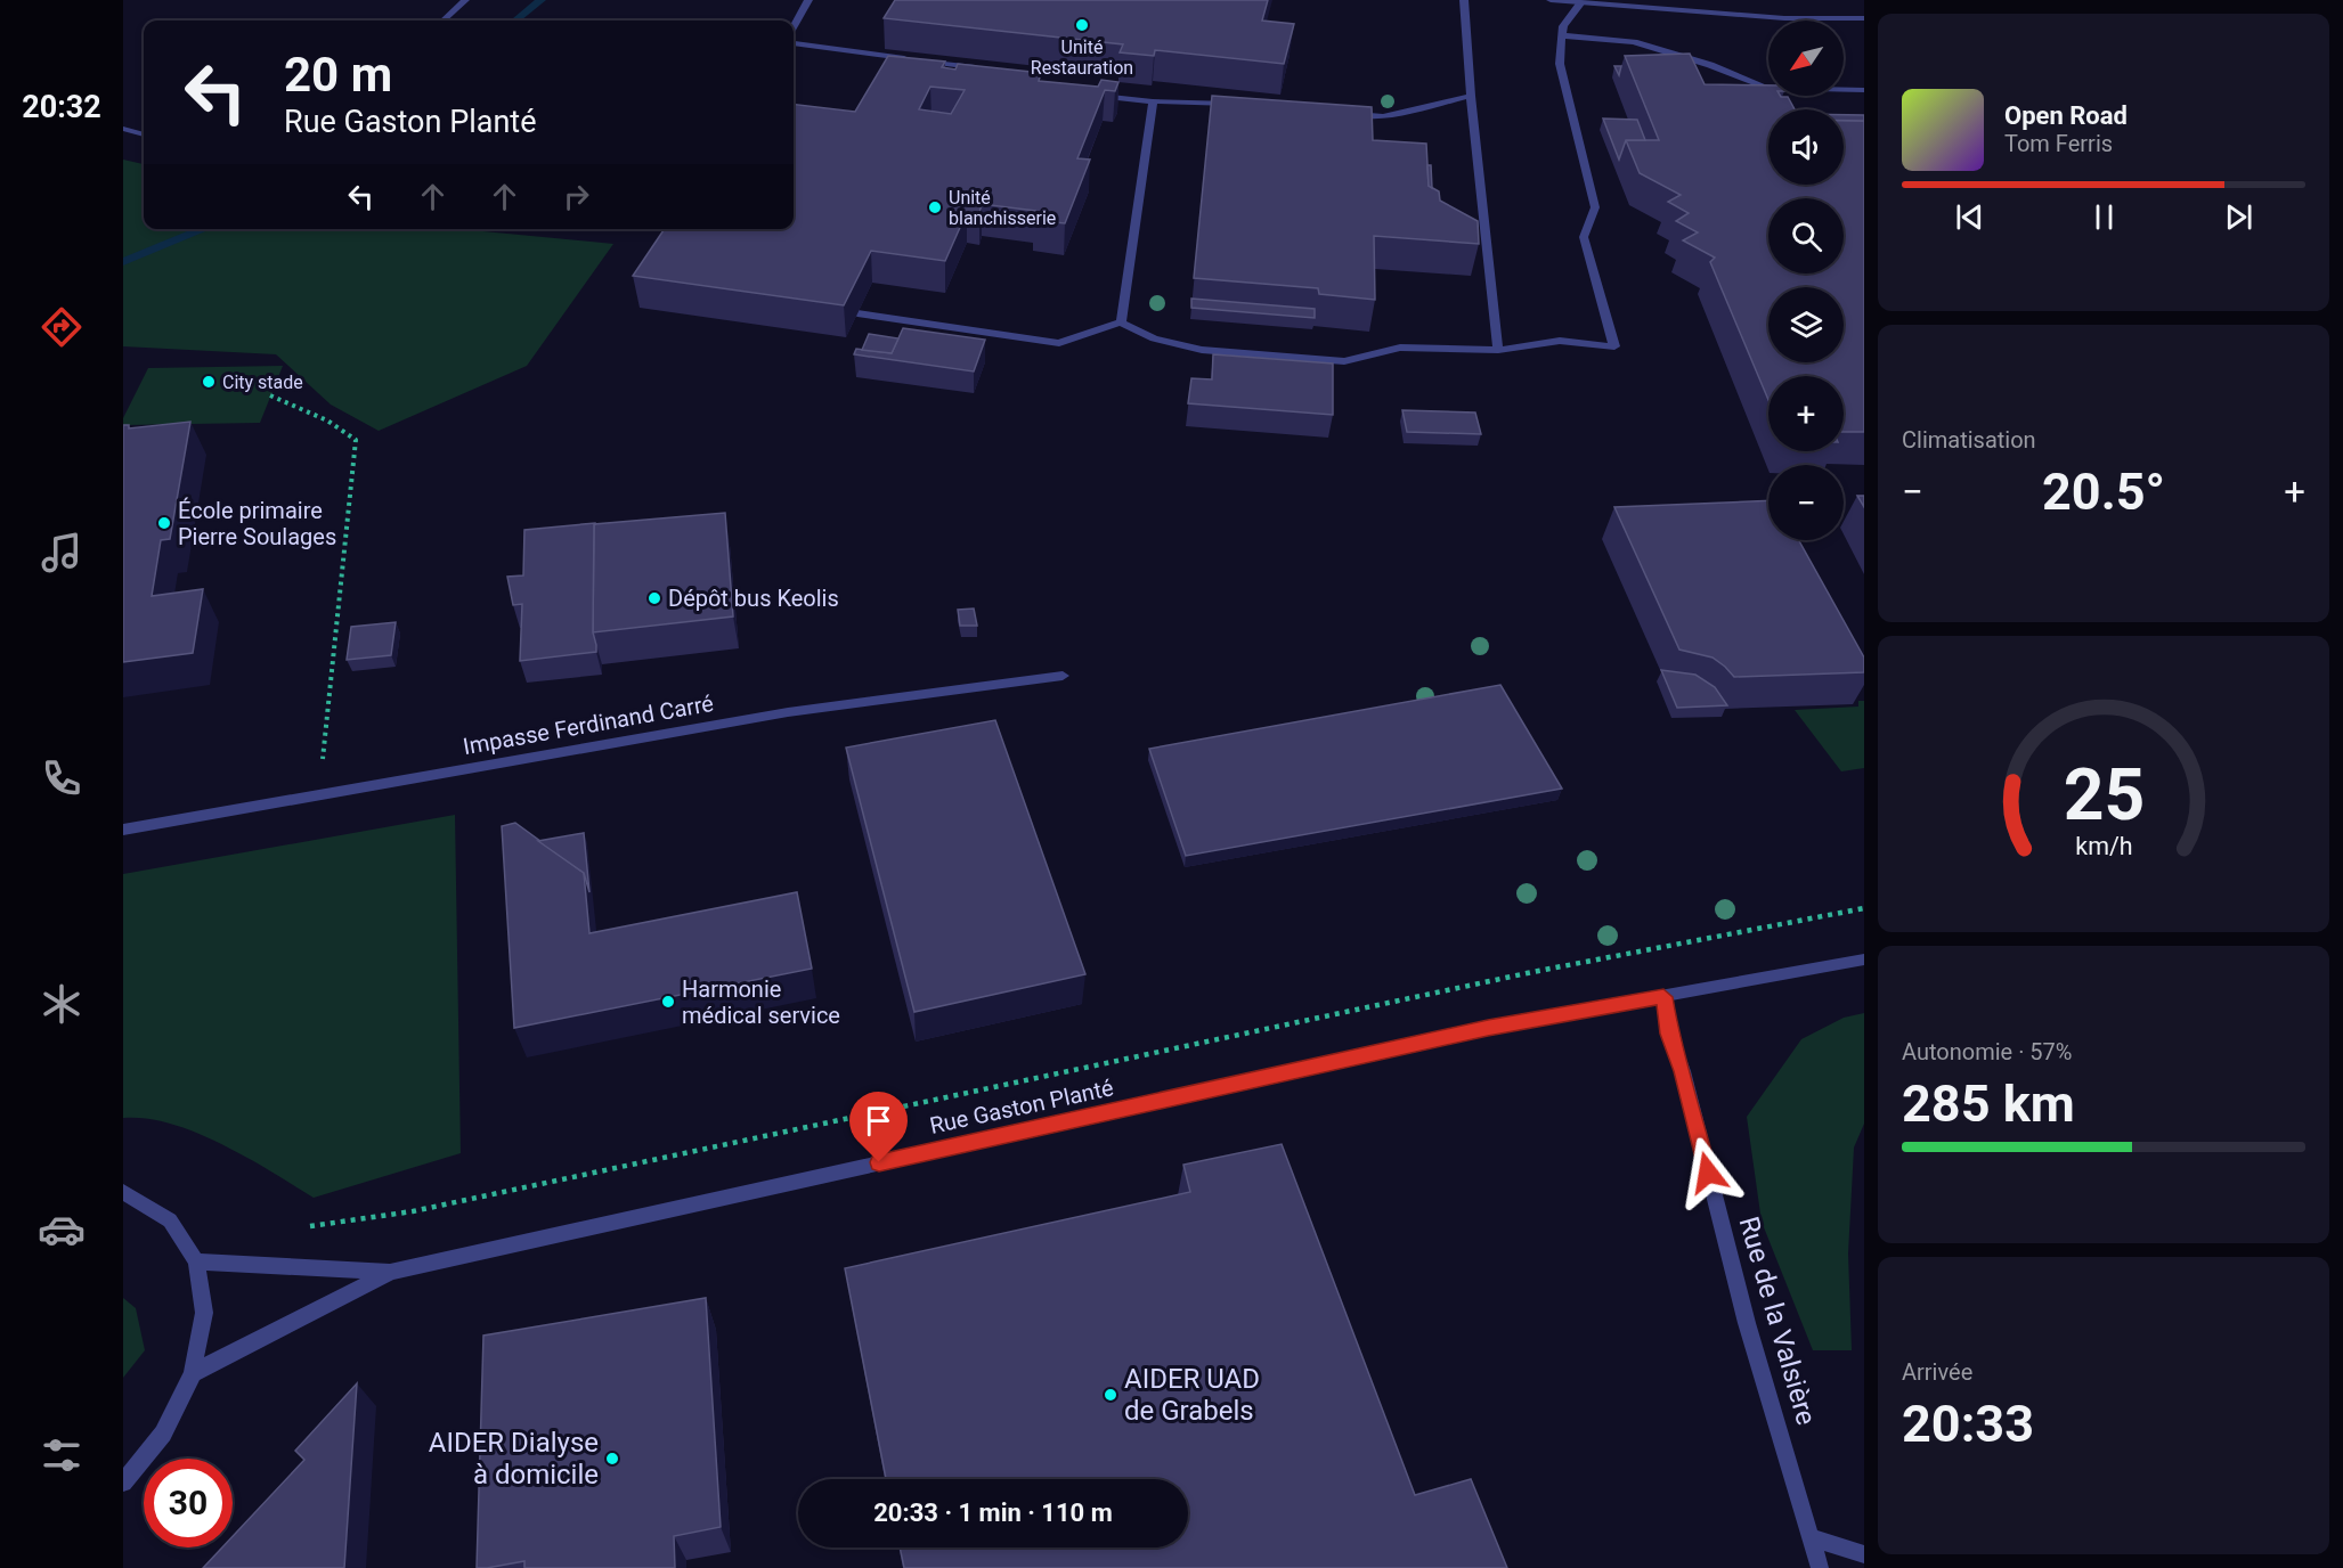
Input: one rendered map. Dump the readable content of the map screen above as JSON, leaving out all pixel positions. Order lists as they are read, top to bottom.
{
  "streets": {
    "street": ["Impasse Ferdinand Carré", "Rue Gaston Planté", "Rue de la Valsière"]
  },
  "crossings": [
    ["Rue Gaston Planté", "Rue de la Valsière"]
  ],
  "places": [
    "Unité Restauration",
    "Unité blanchisserie",
    "City stade",
    "École primaire Pierre Soulages",
    "Dépôt bus Keolis",
    "Harmonie médical service",
    "AIDER UAD de Grabels",
    "AIDER Dialyse à domicile"
  ],
  "north": "bottom left",
  "page": {
    "tabs": "20:32",
    "map_buttons": ["+", "−"],
    "turn": ["20 m", "Rue Gaston Planté"],
    "song": ["Open Road", "Tom Ferris"],
    "tile": [
      "Climatisation",
      ["Autonomie · 57%", "285 km"],
      ["Arrivée", "20:33"]
    ],
    "heat": ["−", "20.5°", "+"],
    "limit": "30",
    "trip": "20:33 · 1 min · 110 m",
    "gauge": ["25", "km/h"]
  }
}
